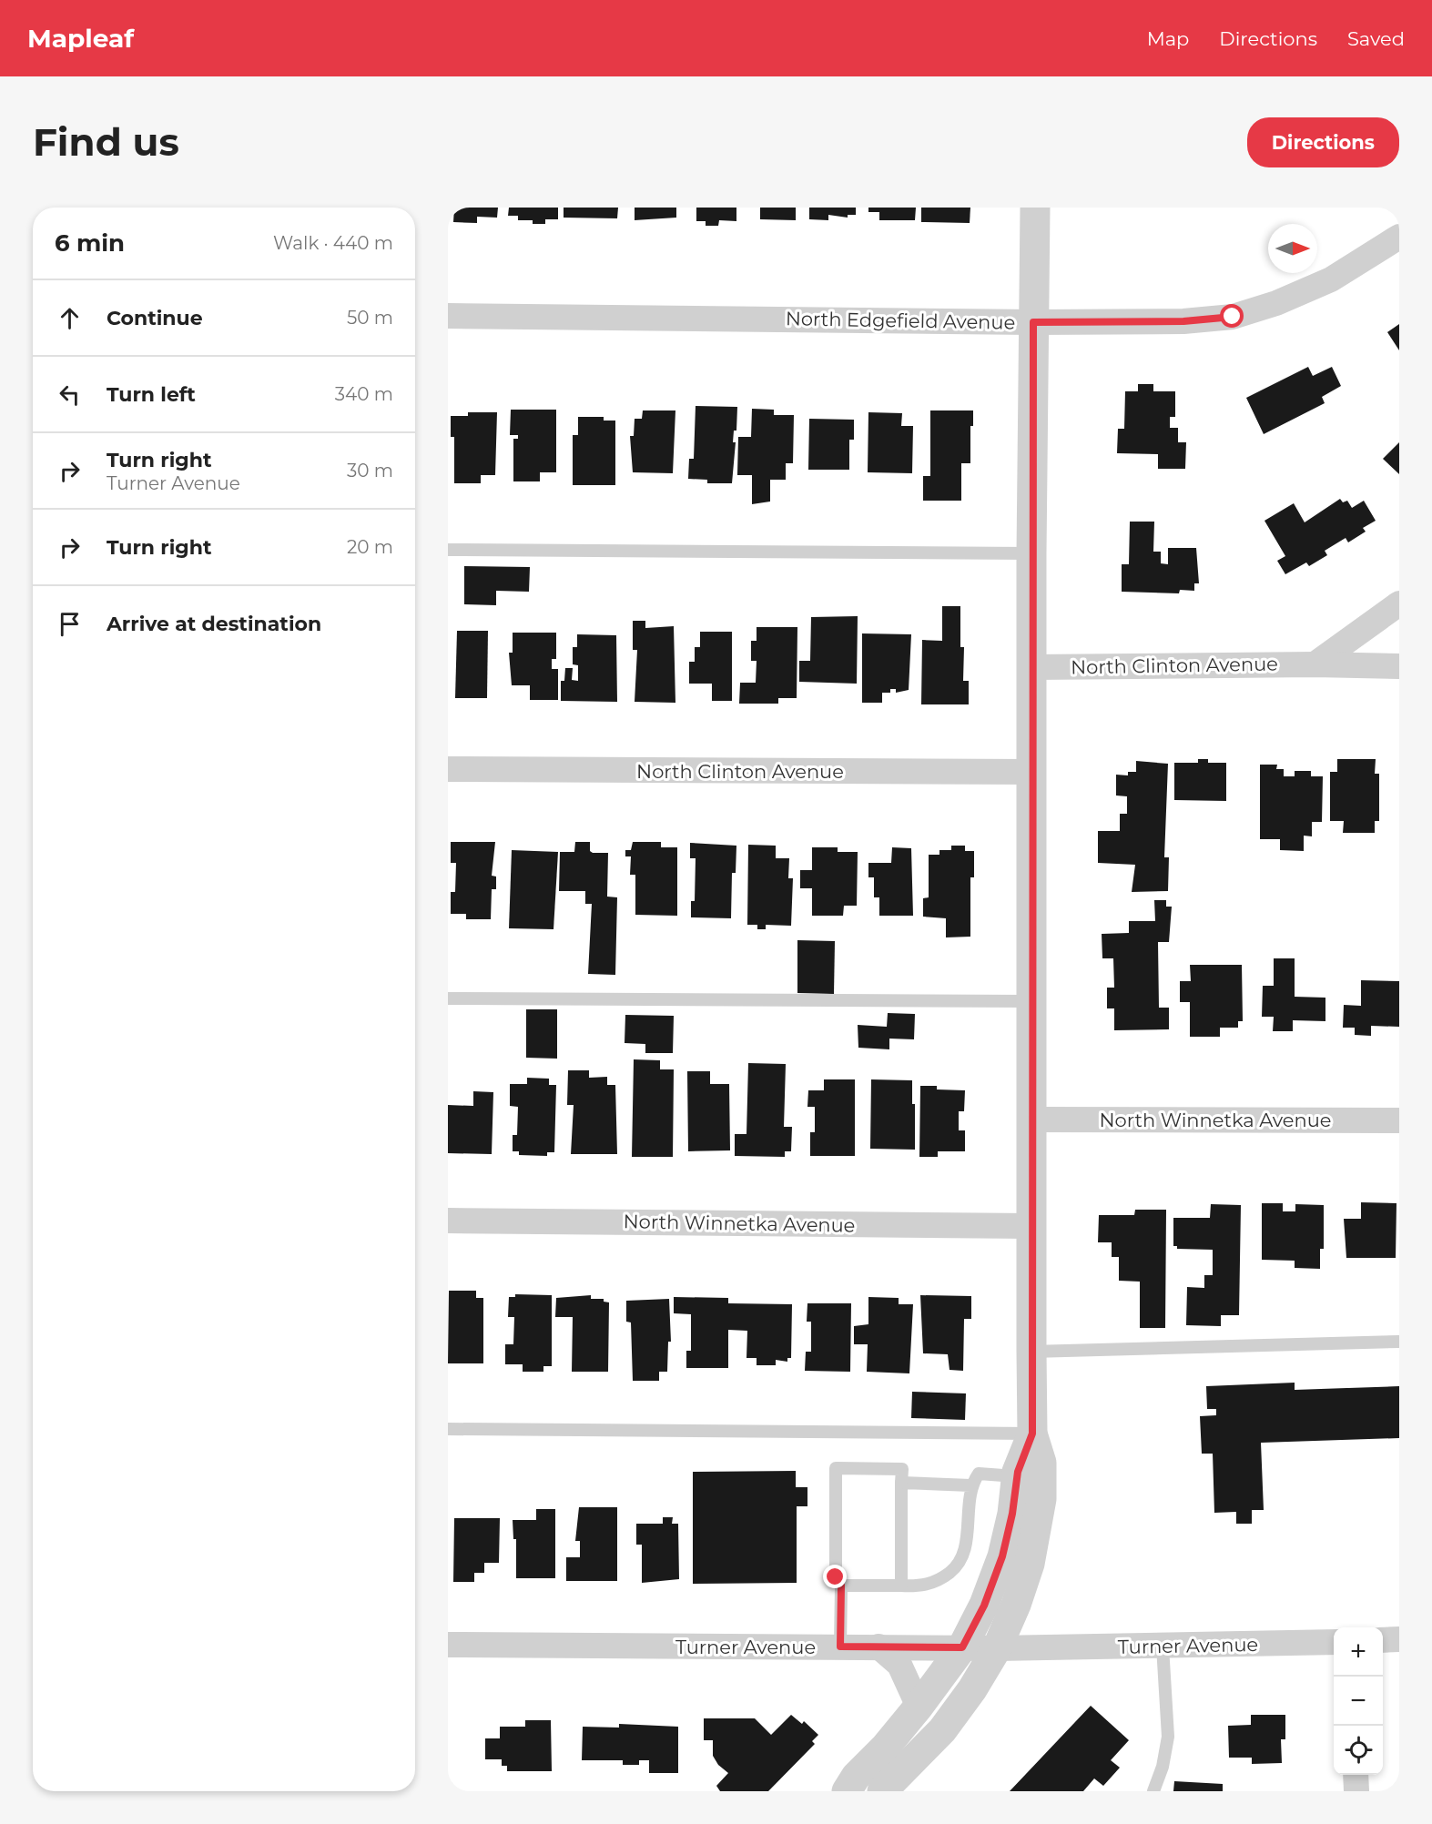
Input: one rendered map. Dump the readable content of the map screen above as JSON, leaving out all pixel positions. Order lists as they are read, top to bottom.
{
  "streets": {
    "street": [
      "North Edgefield Avenue",
      "North Clinton Avenue",
      "North Winnetka Avenue",
      "Turner Avenue"
    ]
  },
  "north": "right",
  "page": {
    "header": "Mapleaf",
    "nav": ["Map", "Directions", "Saved"],
    "buttons": "Directions",
    "title": "Find us",
    "heading": ["6 min", "Walk · 440 m"],
    "list": [
      ["Continue", "50 m"],
      ["Turn left", "340 m"],
      ["Turn right", "Turner Avenue", "30 m"],
      ["Turn right", "20 m"],
      "Arrive at destination"
    ],
    "map_buttons": ["+", "−"]
  }
}
